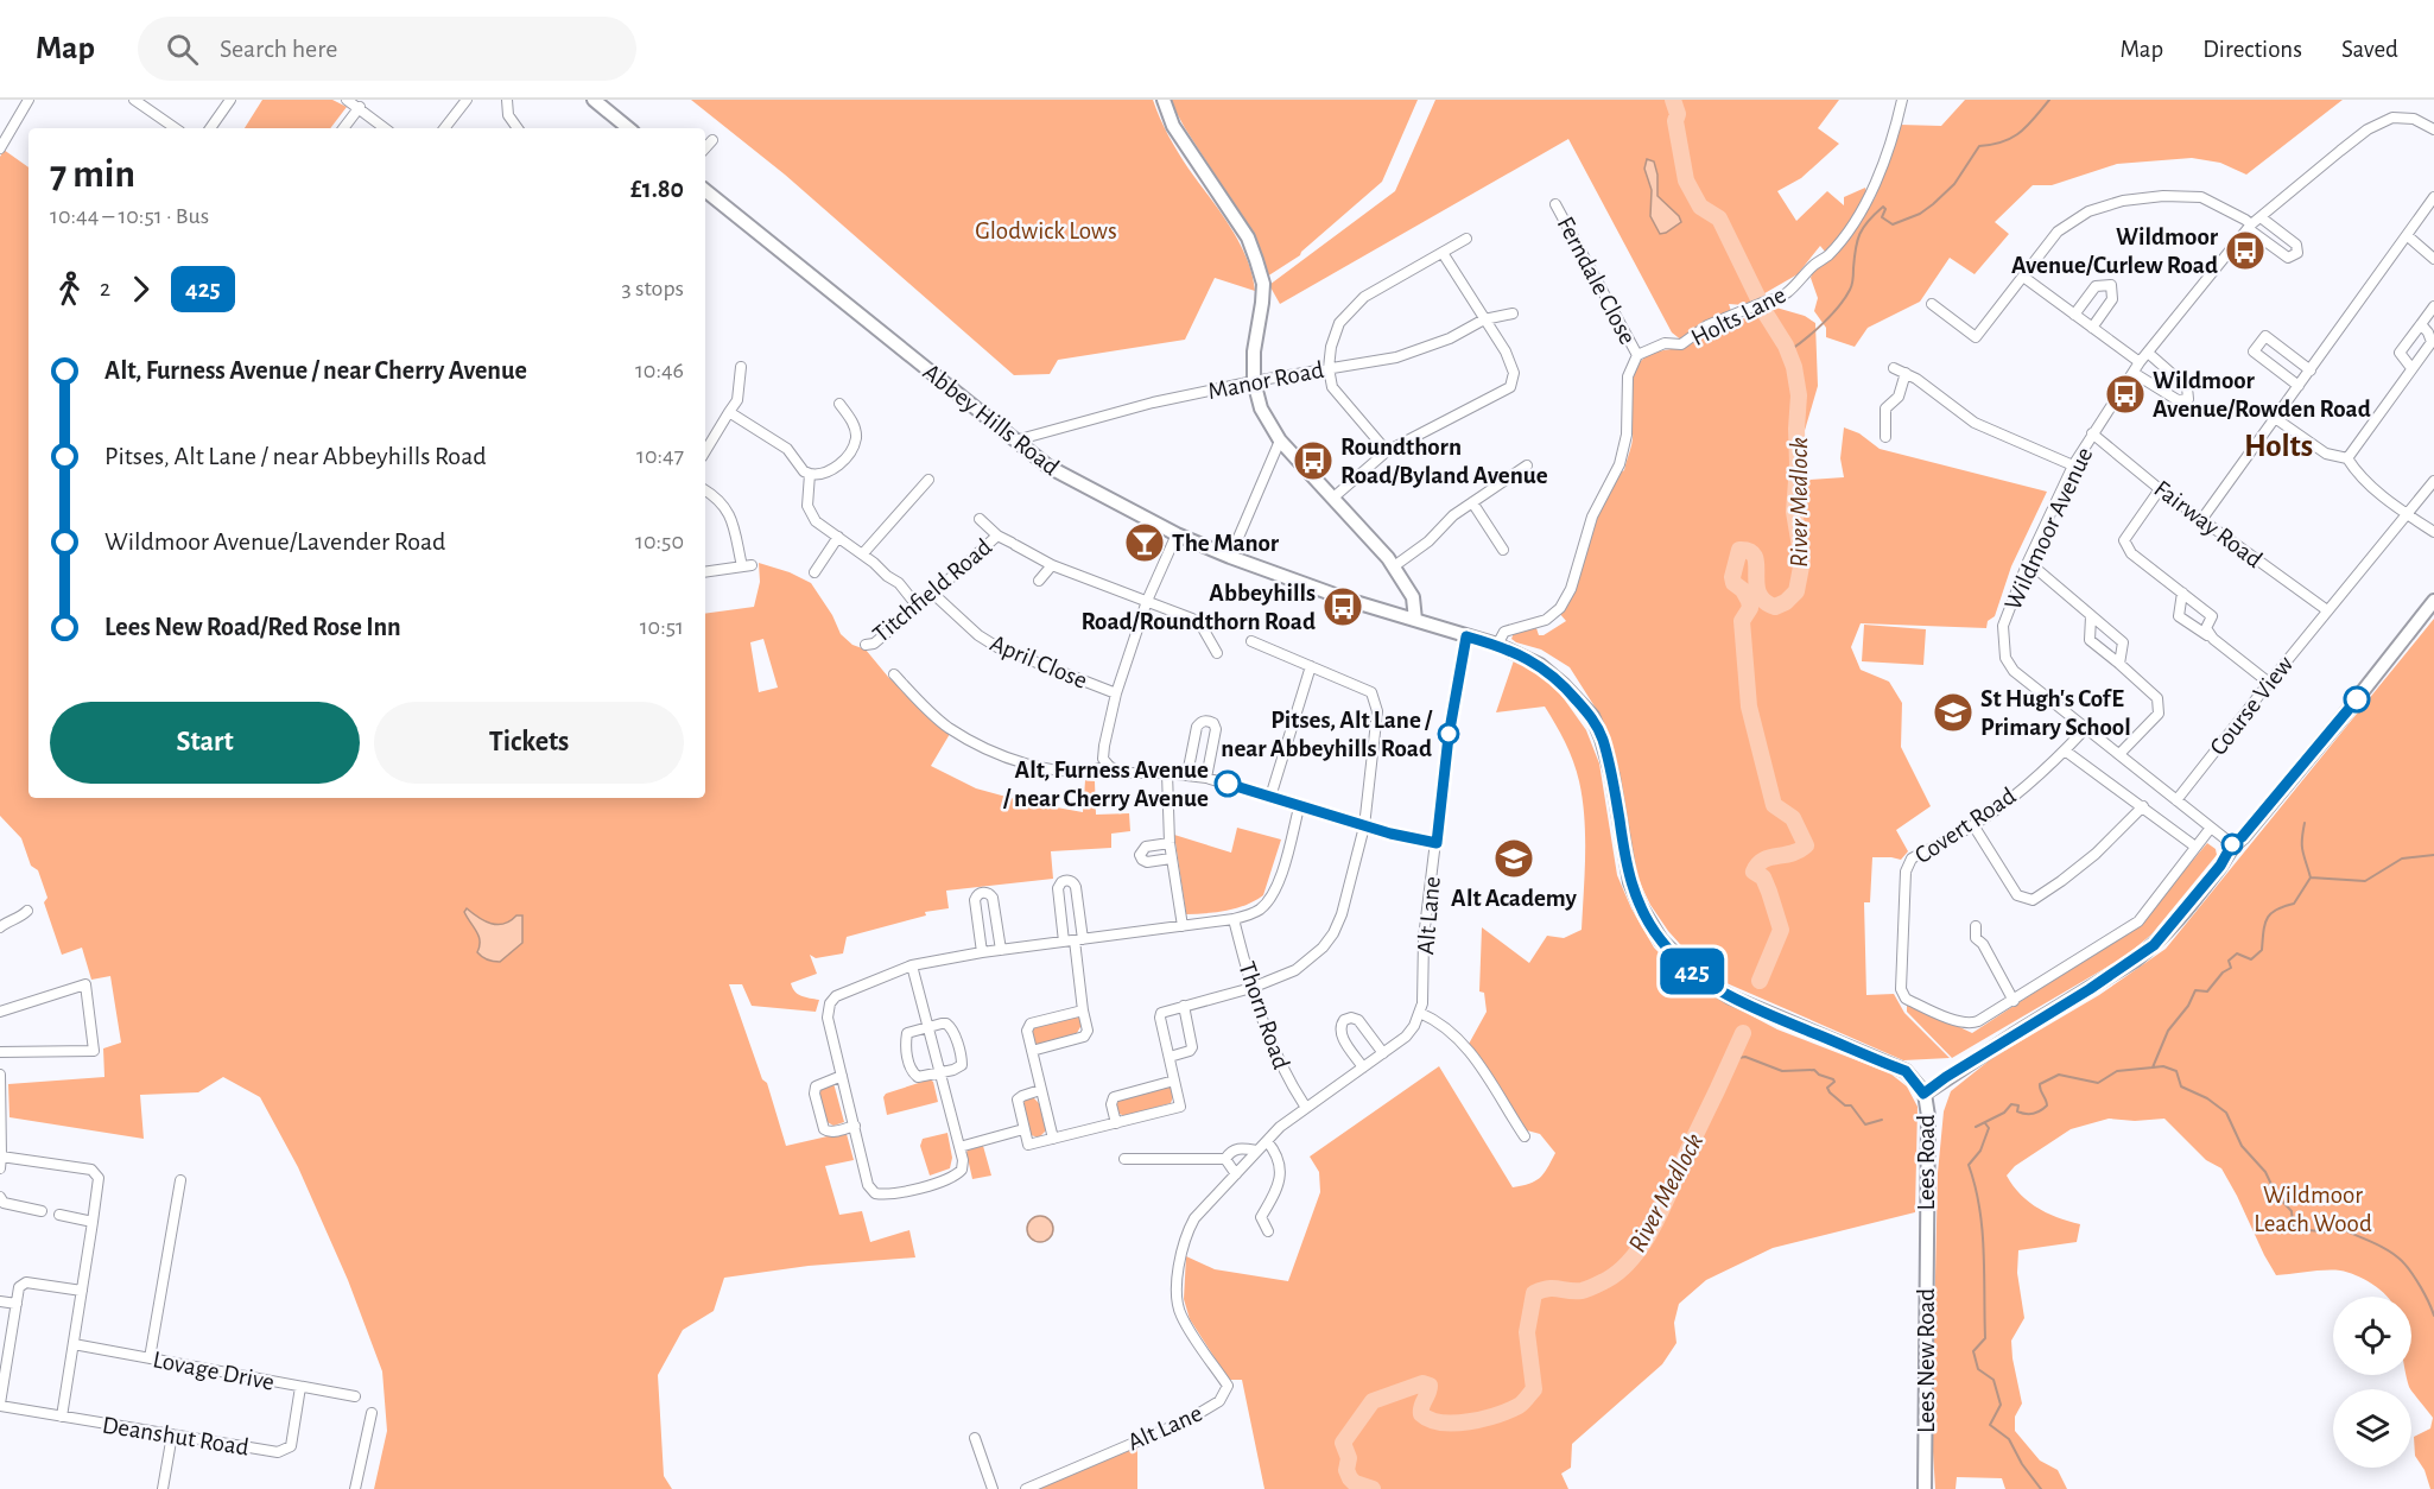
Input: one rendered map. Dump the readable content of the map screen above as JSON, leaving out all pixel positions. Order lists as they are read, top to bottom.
{
  "streets": {
    "main road": ["Abbey Hills Road", "Lees Road", "Lees New Road"],
    "street": [
      "Ferndale Close",
      "Holts Lane",
      "Manor Road",
      "Fairway Road",
      "Wildmoor Avenue",
      "Titchfield Road",
      "April Close",
      "Course View",
      "Covert Road",
      "Alt Lane",
      "Thorn Road",
      "Lovage Drive",
      "Deanshut Road"
    ]
  },
  "crossings": [
    ["Ferndale Close", "Holts Lane"],
    ["Manor Road", "Abbey Hills Road"],
    ["Abbey Hills Road", "Alt Lane"],
    ["Abbey Hills Road", "Lees Road"],
    ["Fairway Road", "Wildmoor Avenue"],
    ["Fairway Road", "Course View"],
    ["Wildmoor Avenue", "Course View"],
    ["Wildmoor Avenue", "Covert Road"],
    ["Titchfield Road", "April Close"],
    ["Alt Lane", "Thorn Road"],
    ["Lees Road", "Lees New Road"],
    ["Lovage Drive", "Deanshut Road"]
  ],
  "districts": ["Holts"],
  "water": ["River Medlock"],
  "parks": ["Glodwick Lows", "Wildmoor Leach Wood"],
  "places": {
    "bus stop": [
      "Wildmoor Avenue/Curlew Road",
      "Wildmoor Avenue/Rowden Road",
      "Roundthorn Road/Byland Avenue",
      "Abbeyhills Road/Roundthorn Road"
    ],
    "bar": ["The Manor"],
    "school or university": ["St Hugh's CofE Primary School", "Alt Academy"],
    "other": ["Pitses, Alt Lane / near Abbeyhills Road", "Alt, Furness Avenue / near Cherry Avenue"]
  },
  "lines": ["bus line 425"],
  "page": {
    "header": "Map",
    "search": "Search here",
    "nav": ["Map", "Directions", "Saved"],
    "on_map": "425",
    "heading": ["7 min", "10:44 – 10:51 · Bus", "£1.80"],
    "legs": ["2", "425", "3 stops"],
    "list": [
      {
        "name": "Alt, Furness Avenue / near Cherry Avenue",
        "value": "10:46"
      },
      {
        "name": "Pitses, Alt Lane / near Abbeyhills Road",
        "value": "10:47"
      },
      {
        "name": "Wildmoor Avenue/Lavender Road",
        "value": "10:50"
      },
      {
        "name": "Lees New Road/Red Rose Inn",
        "value": "10:51"
      }
    ],
    "buttons": ["Start", "Tickets"]
  }
}
